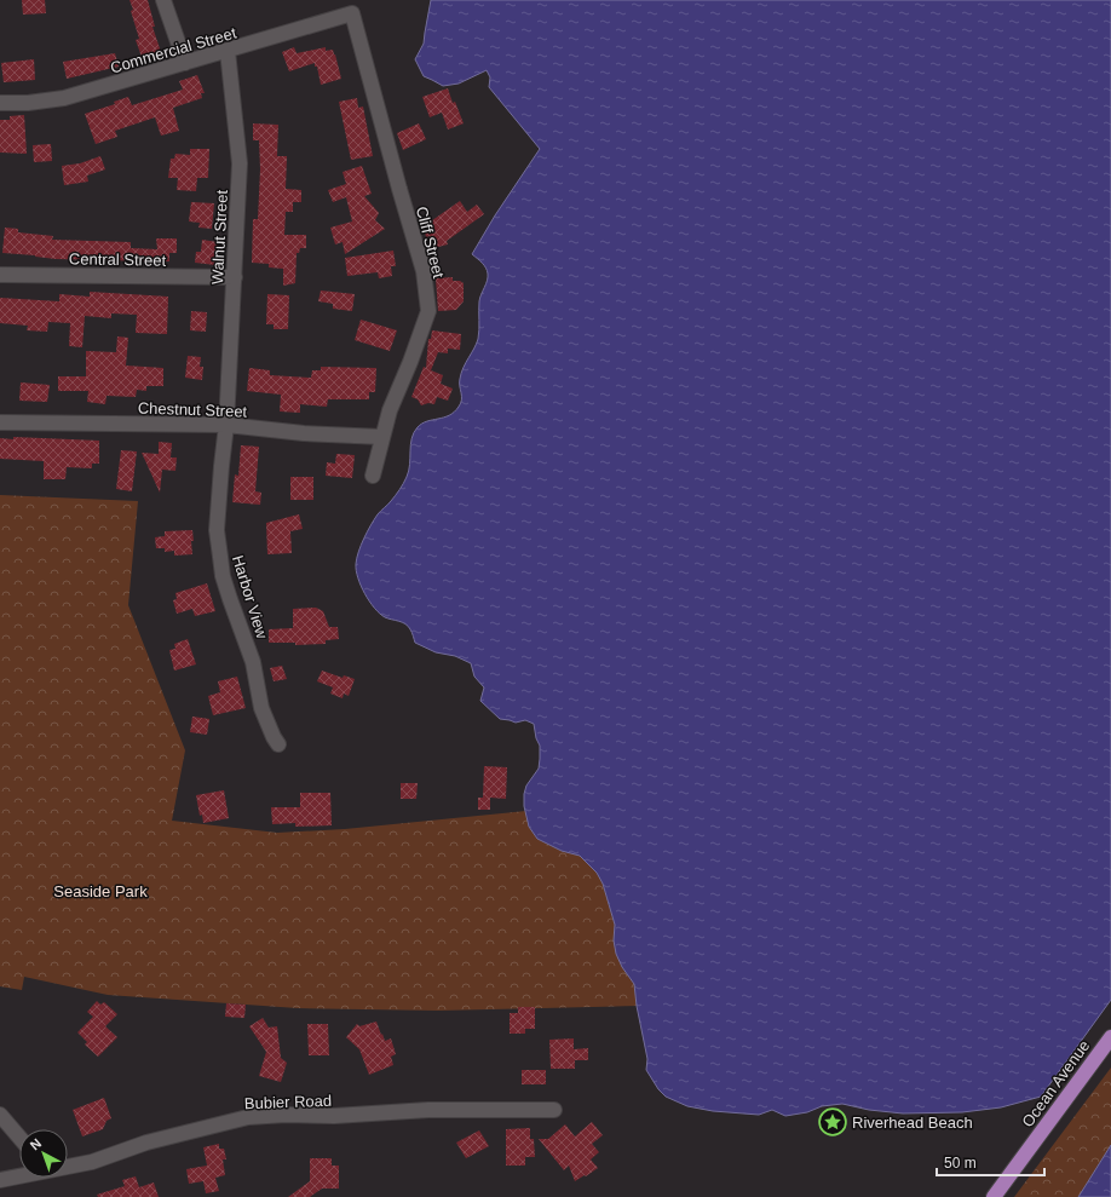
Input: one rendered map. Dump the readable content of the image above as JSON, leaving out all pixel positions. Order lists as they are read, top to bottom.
{
  "streets": {
    "main road": ["Ocean Avenue"],
    "street": [
      "Commercial Street",
      "Walnut Street",
      "Cliff Street",
      "Central Street",
      "Chestnut Street",
      "Harbor View",
      "Bubier Road"
    ]
  },
  "crossings": [
    ["Commercial Street", "Walnut Street"],
    ["Commercial Street", "Cliff Street"],
    ["Walnut Street", "Central Street"],
    ["Walnut Street", "Chestnut Street"],
    ["Walnut Street", "Harbor View"],
    ["Cliff Street", "Chestnut Street"],
    ["Chestnut Street", "Harbor View"]
  ],
  "parks": ["Seaside Park"],
  "places": {
    "place": ["Riverhead Beach"]
  },
  "scale_bar": "50 m",
  "north": "top left"
}
